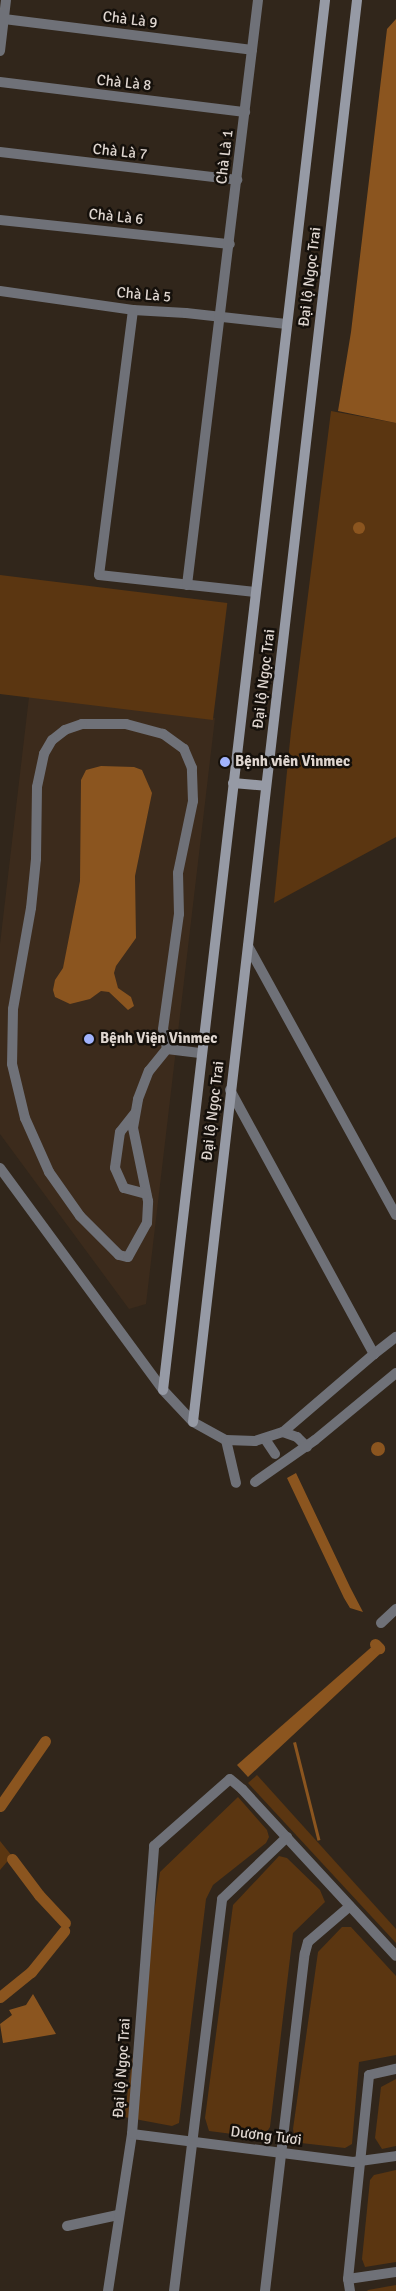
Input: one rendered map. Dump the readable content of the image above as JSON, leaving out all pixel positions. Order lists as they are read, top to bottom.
{
  "streets": {
    "main road": ["Đại lộ Ngọc Trai"],
    "street": [
      "Chà Là 9",
      "Chà Là 8",
      "Chà Là 7",
      "Chà Là 1",
      "Chà Là 6",
      "Chà Là 5",
      "Dương Tươi"
    ]
  },
  "crossings": [
    ["Chà Là 9", "Chà Là 1"],
    ["Chà Là 8", "Chà Là 1"],
    ["Chà Là 7", "Chà Là 1"],
    ["Chà Là 1", "Chà Là 6"],
    ["Chà Là 1", "Chà Là 5"],
    ["Đại lộ Ngọc Trai", "Chà Là 5"],
    ["Đại lộ Ngọc Trai", "Dương Tươi"]
  ],
  "places": ["Bệnh viên Vinmec", "Bệnh Viện Vinmec"]
}
